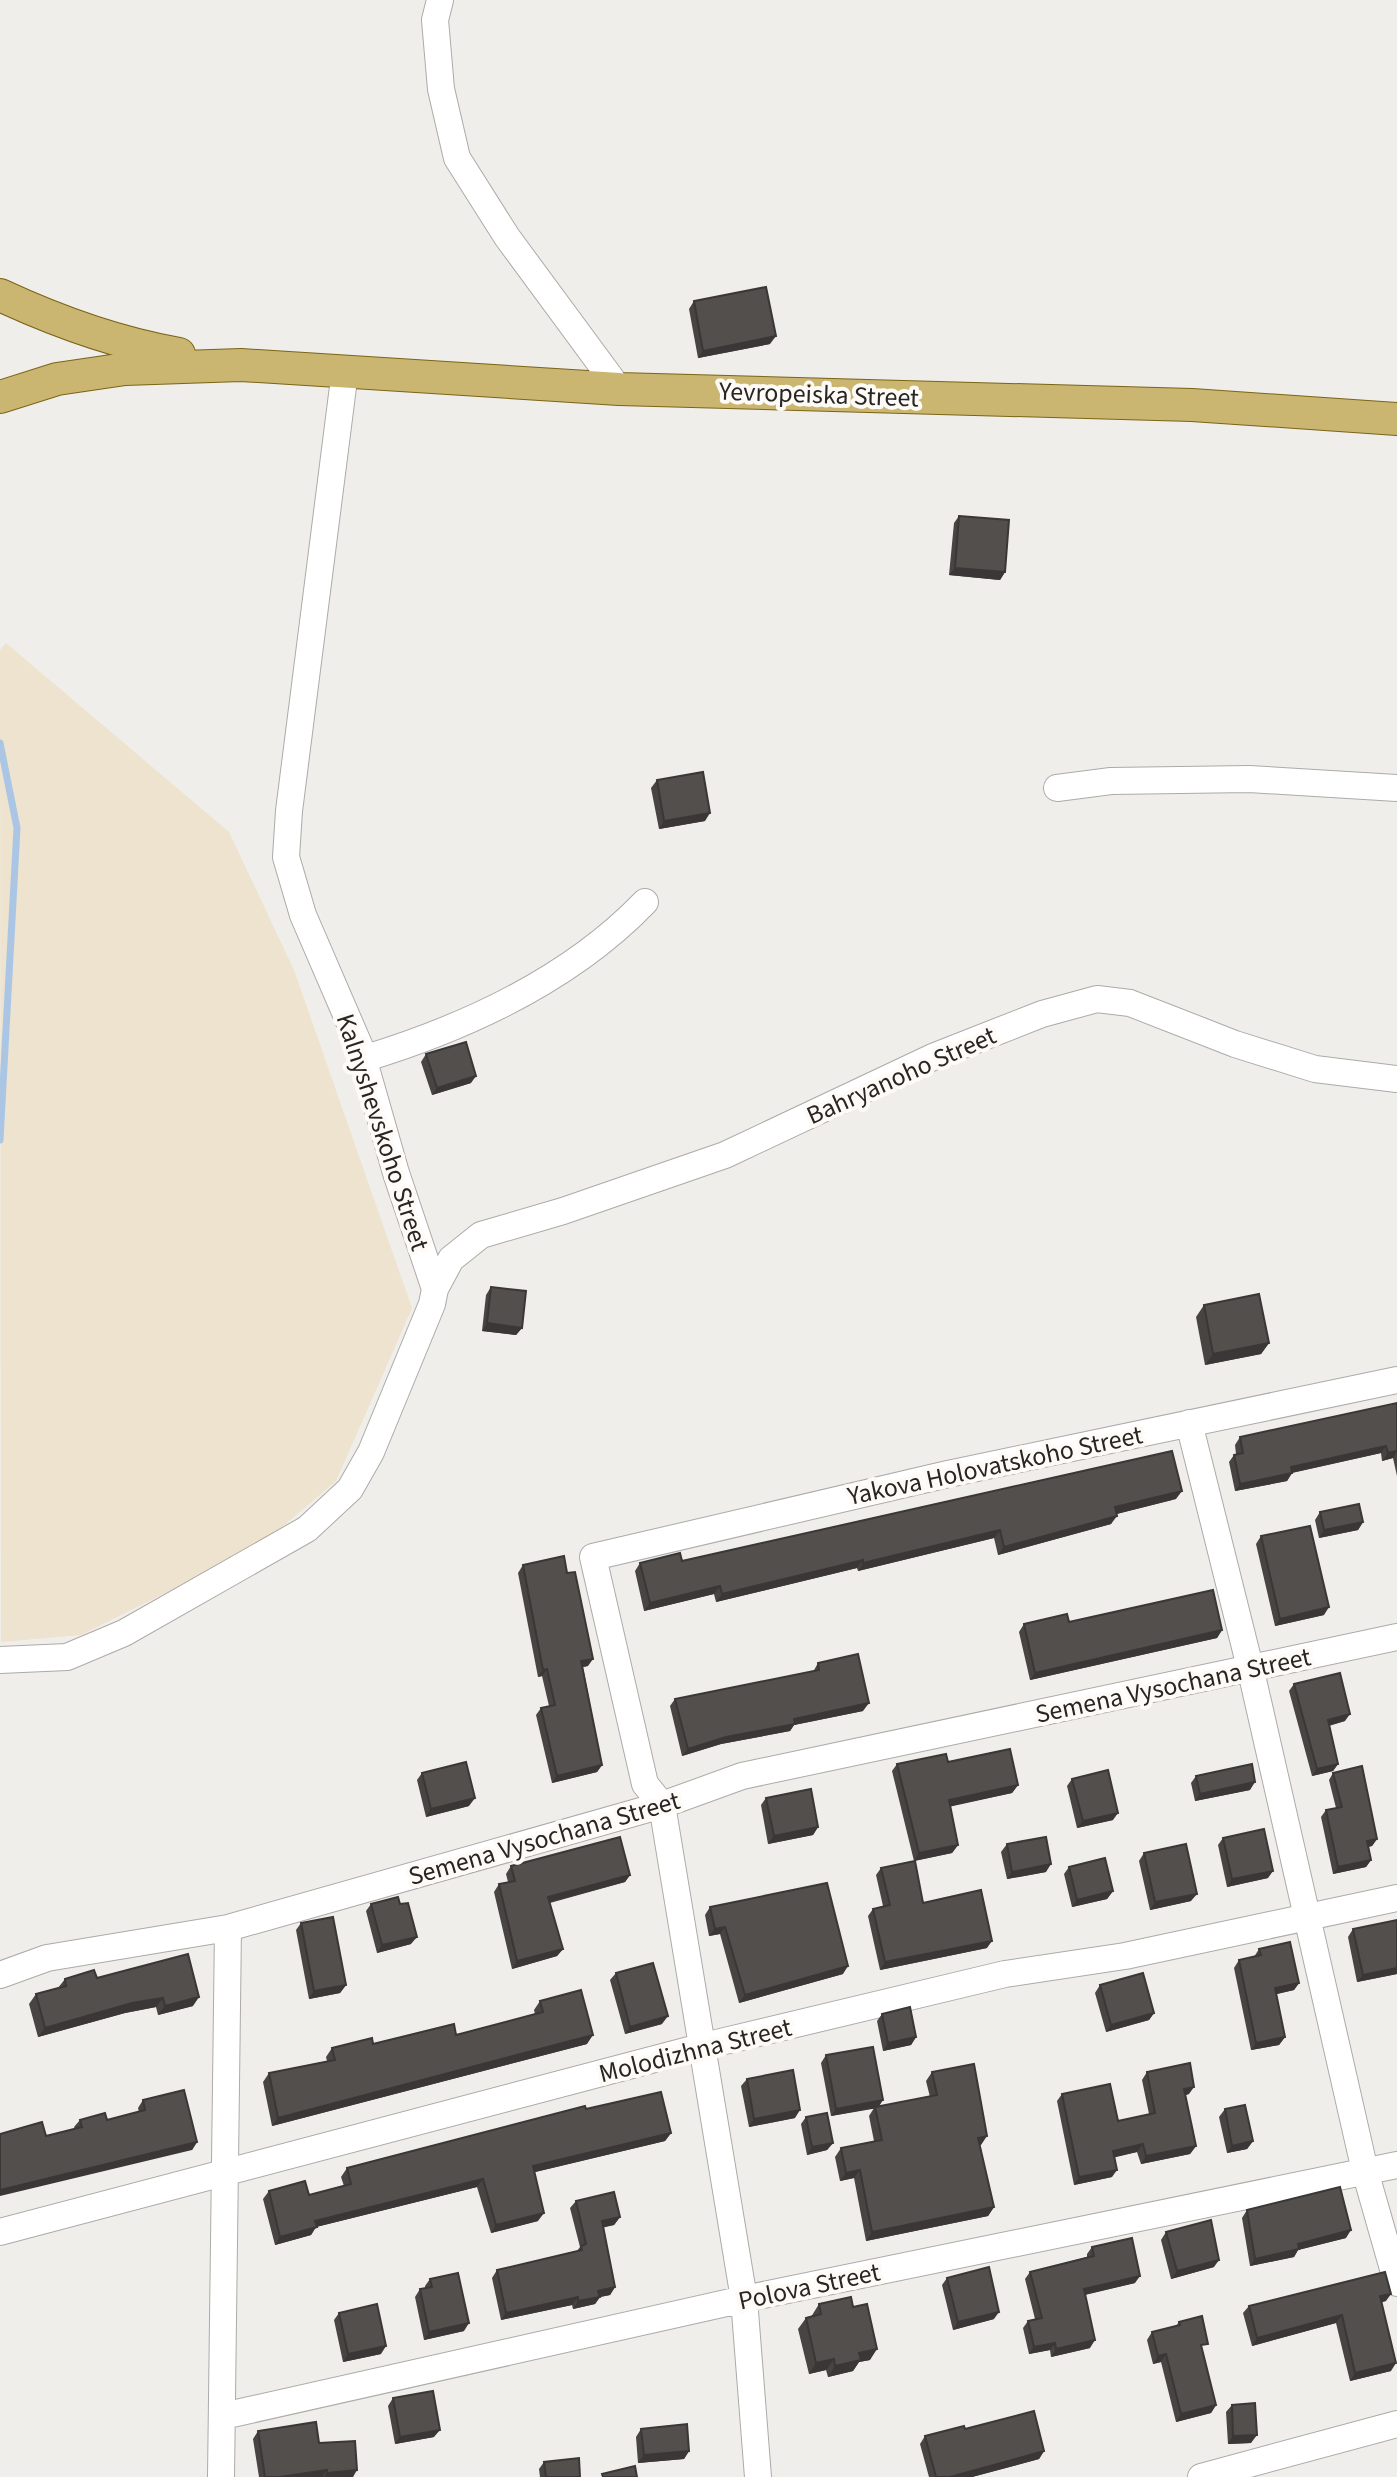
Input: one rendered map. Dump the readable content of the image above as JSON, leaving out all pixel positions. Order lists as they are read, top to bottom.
{
  "streets": {
    "main road": ["Yevropeiska Street"],
    "street": [
      "Bahryanoho Street",
      "Kalnyshevskoho Street",
      "Yakova Holovatskoho Street",
      "Semena Vysochana Street",
      "Molodizhna Street",
      "Polova Street"
    ]
  },
  "crossings": [
    ["Yevropeiska Street", "Kalnyshevskoho Street"],
    ["Bahryanoho Street", "Kalnyshevskoho Street"],
    ["Yakova Holovatskoho Street", "Semena Vysochana Street"]
  ]
}
